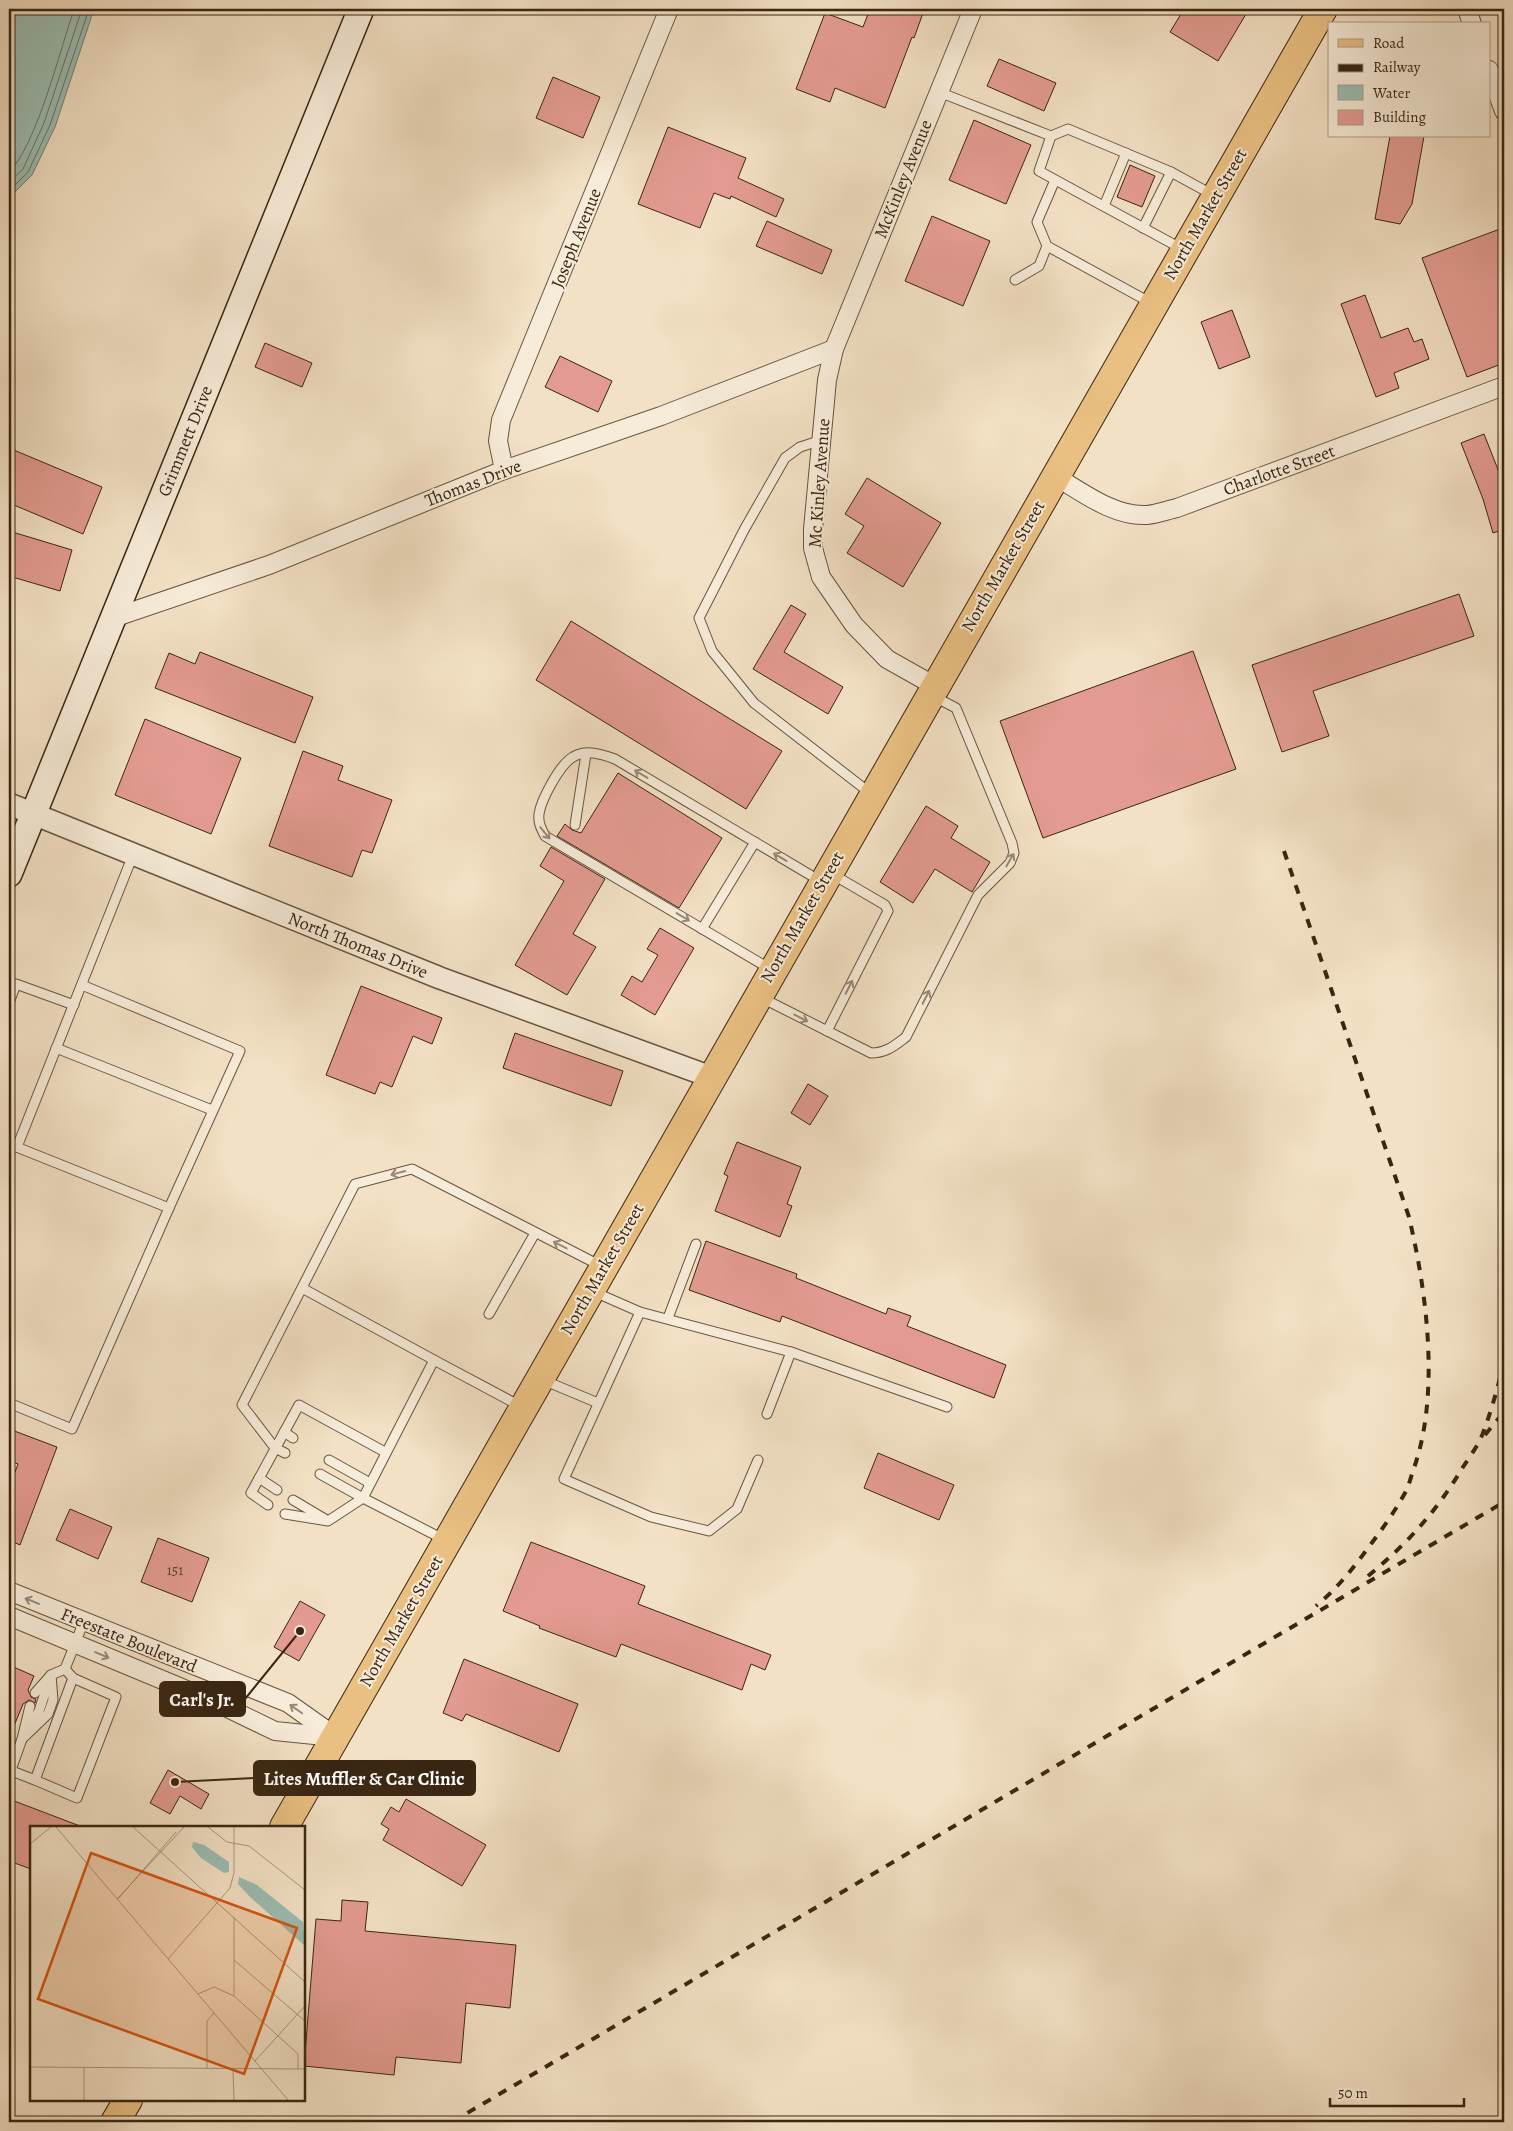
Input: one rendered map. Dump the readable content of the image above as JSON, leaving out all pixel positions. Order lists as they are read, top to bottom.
{
  "streets": {
    "main road": ["North Market Street", "Grimmett Drive"],
    "street": [
      "McKinley Avenue",
      "Joseph Avenue",
      "Charlotte Street",
      "Thomas Drive",
      "Mc Kinley Avenue",
      "North Thomas Drive",
      "Freestate Boulevard"
    ]
  },
  "crossings": [
    ["McKinley Avenue", "Thomas Drive"],
    ["McKinley Avenue", "Mc Kinley Avenue"],
    ["North Market Street", "Charlotte Street"],
    ["North Market Street", "Mc Kinley Avenue"],
    ["North Market Street", "North Thomas Drive"],
    ["North Market Street", "Freestate Boulevard"],
    ["Joseph Avenue", "Thomas Drive"],
    ["Grimmett Drive", "Thomas Drive"],
    ["Grimmett Drive", "North Thomas Drive"],
    ["Thomas Drive", "Mc Kinley Avenue"]
  ],
  "places": ["Carl's Jr.", "Lites Muffler & Car Clinic"],
  "house_numbers": ["151"],
  "legend": [
    "Road",
    "Railway",
    "Water",
    "Building"
  ],
  "scale_bar": "50 m"
}
